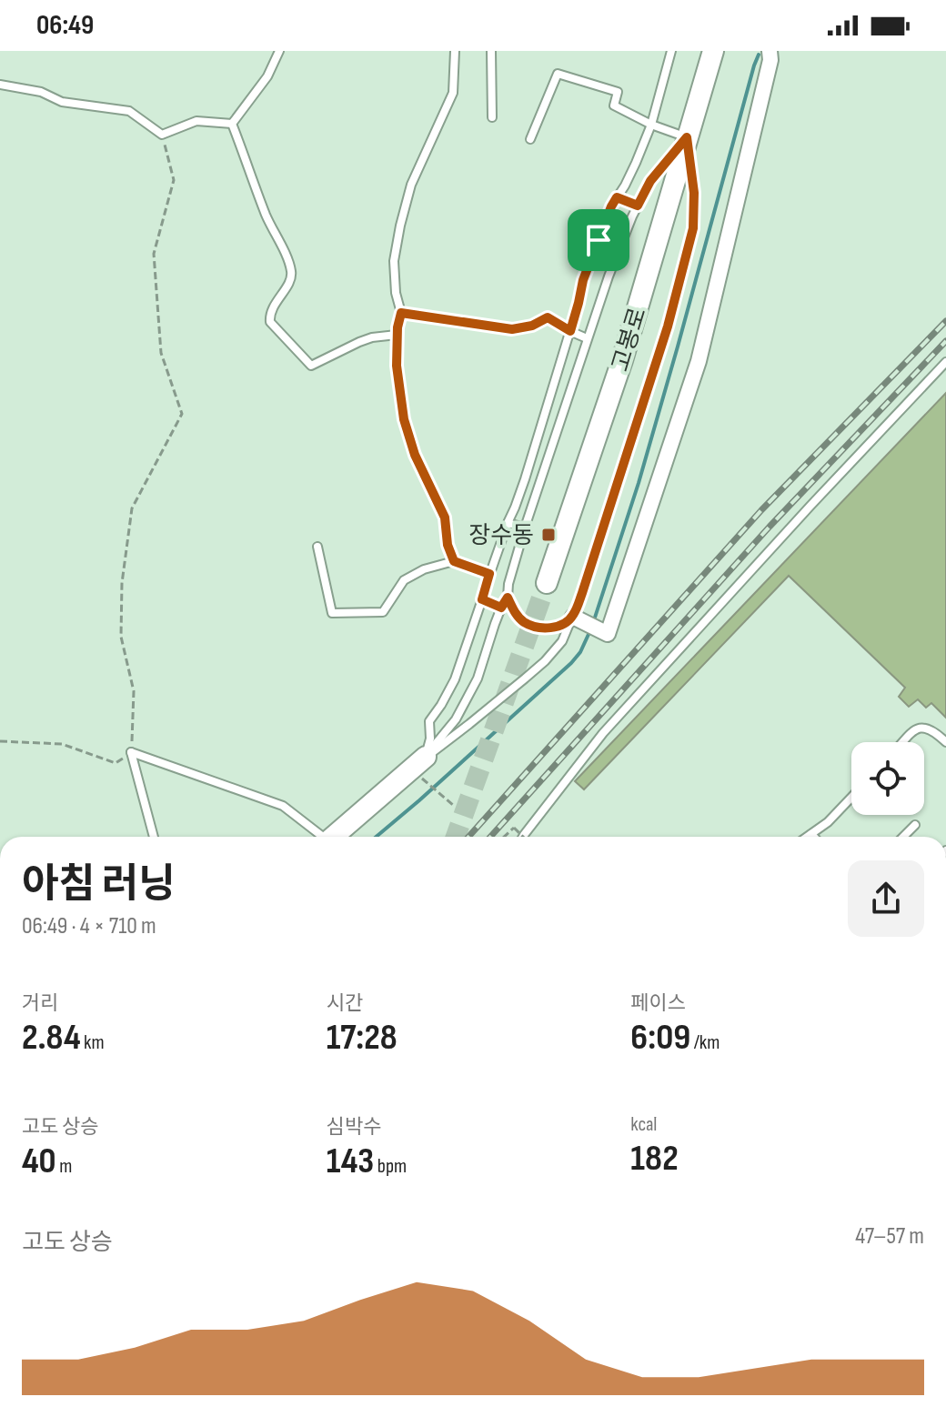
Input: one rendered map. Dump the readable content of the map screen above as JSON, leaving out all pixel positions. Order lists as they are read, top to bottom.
{
  "streets": {
    "main road": ["고봉로"]
  },
  "places": {
    "transit": ["장수동"]
  },
  "page": {
    "status": "06:49",
    "heading": ["아침 러닝", "06:49 · 4 × 710 m"],
    "stats": [
      ["거리", "2.84 km"],
      ["시간", "17:28"],
      ["페이스", "6:09 /km"],
      ["고도 상승", "40 m"],
      ["심박수", "143 bpm"],
      ["kcal", "182"]
    ],
    "chart": ["고도 상승", "47–57 m"]
  }
}
